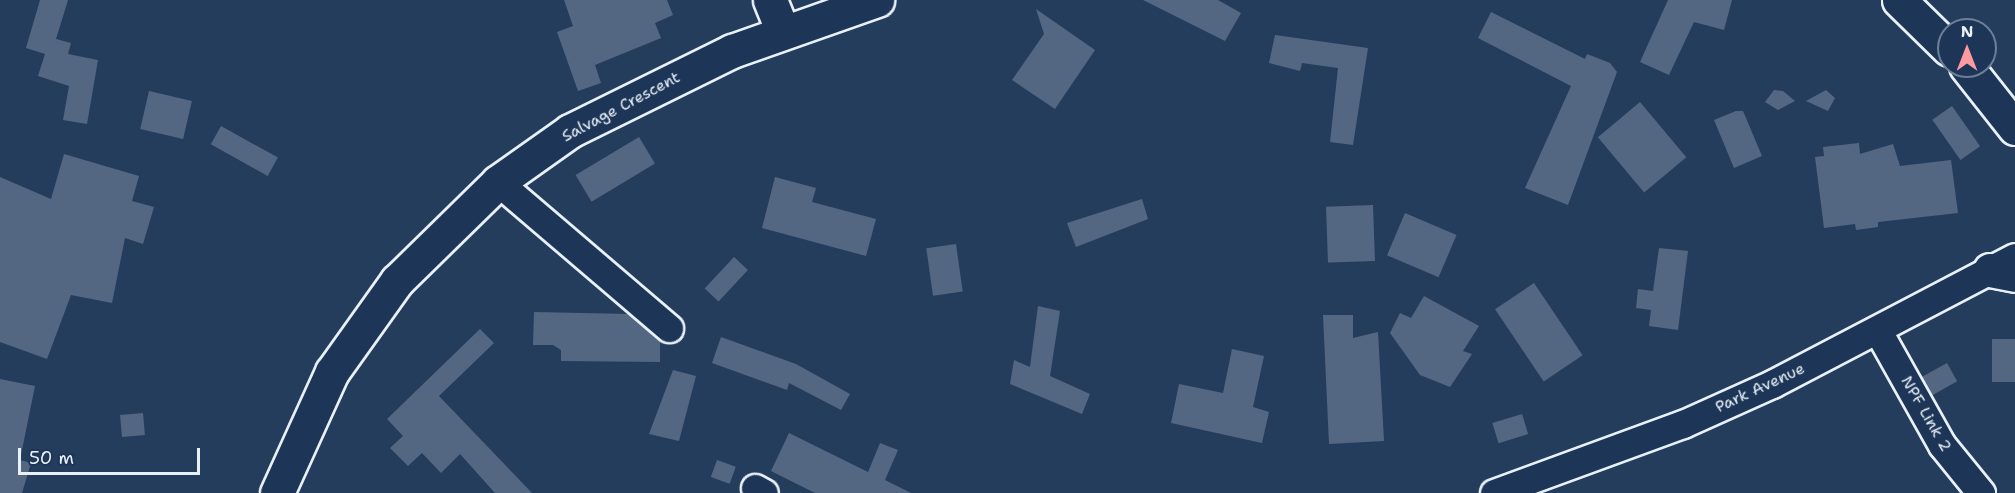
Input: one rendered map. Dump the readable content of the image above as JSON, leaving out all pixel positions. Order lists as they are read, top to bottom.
{
  "streets": {
    "main road": ["Salvage Crescent"],
    "street": ["Park Avenue", "NPF Link 2"]
  },
  "crossings": [
    ["Park Avenue", "NPF Link 2"]
  ],
  "scale_bar": "50 m",
  "north": "top"
}
